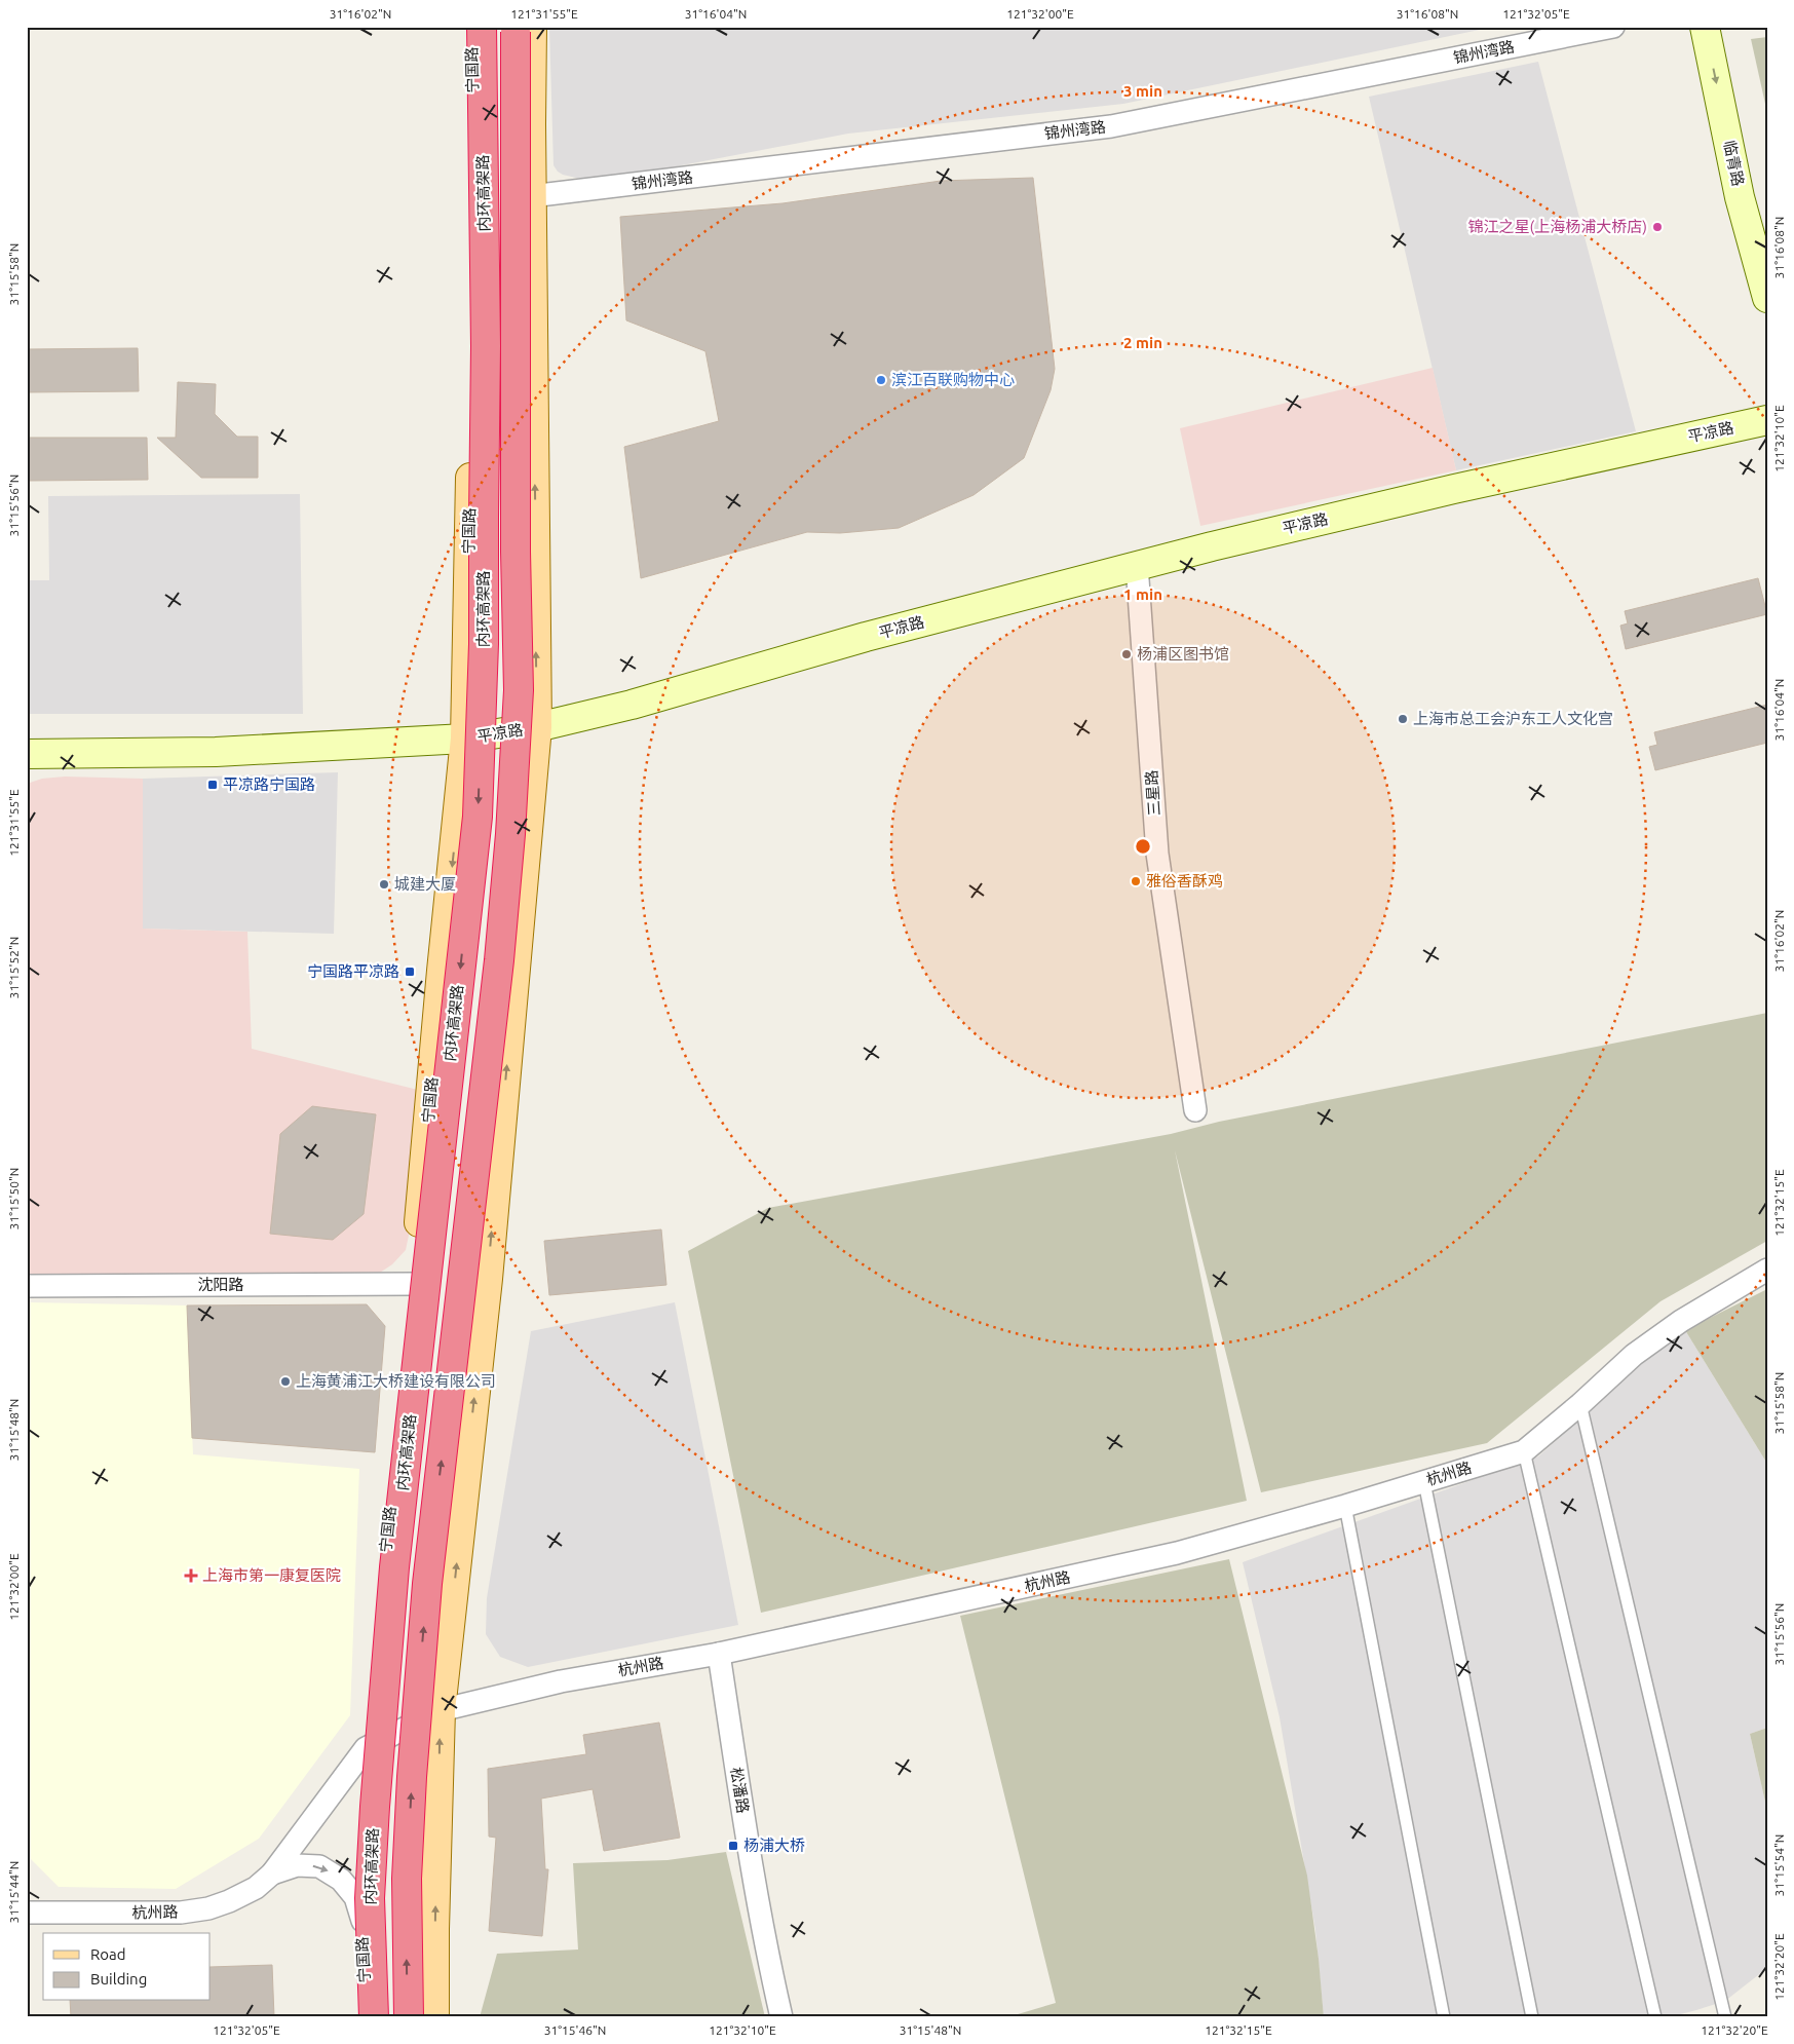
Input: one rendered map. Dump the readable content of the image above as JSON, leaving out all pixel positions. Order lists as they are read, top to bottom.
{
  "streets": {
    "highway": ["内环高架路"],
    "main road": ["宁国路", "临青路", "平凉路"],
    "street": [
      "锦州湾路",
      "三星路",
      "沈阳路",
      "杭州路",
      "松潘路"
    ]
  },
  "crossings": [
    ["宁国路", "平凉路"],
    ["宁国路", "沈阳路"],
    ["宁国路", "杭州路"],
    ["平凉路", "三星路"],
    ["杭州路", "松潘路"]
  ],
  "one_way": ["临青路"],
  "places": {
    "other": [
      "锦江之星(上海杨浦大桥店)",
      "滨江百联购物中心",
      "杨浦区图书馆",
      "上海市总工会沪东工人文化宫",
      "雅俗香酥鸡",
      "城建大厦",
      "上海黄浦江大桥建设有限公司"
    ],
    "transit": ["平凉路宁国路", "宁国路平凉路", "杨浦大桥"],
    "health": ["上海市第一康复医院"]
  },
  "legend": ["Road", "Building"],
  "coordinates": [
    "31°16'02\"N",
    "121°31'55\"E",
    "31°16'04\"N",
    "121°32'00\"E",
    "31°16'08\"N",
    "121°32'05\"E",
    "31°15'58\"N",
    "121°32'10\"E",
    "31°15'56\"N",
    "31°15'52\"N",
    "31°15'50\"N",
    "121°32'15\"E",
    "31°15'48\"N",
    "31°15'54\"N",
    "31°15'44\"N",
    "121°32'20\"E",
    "31°15'46\"N"
  ],
  "rings": ["3 min", "2 min", "1 min"]
}
